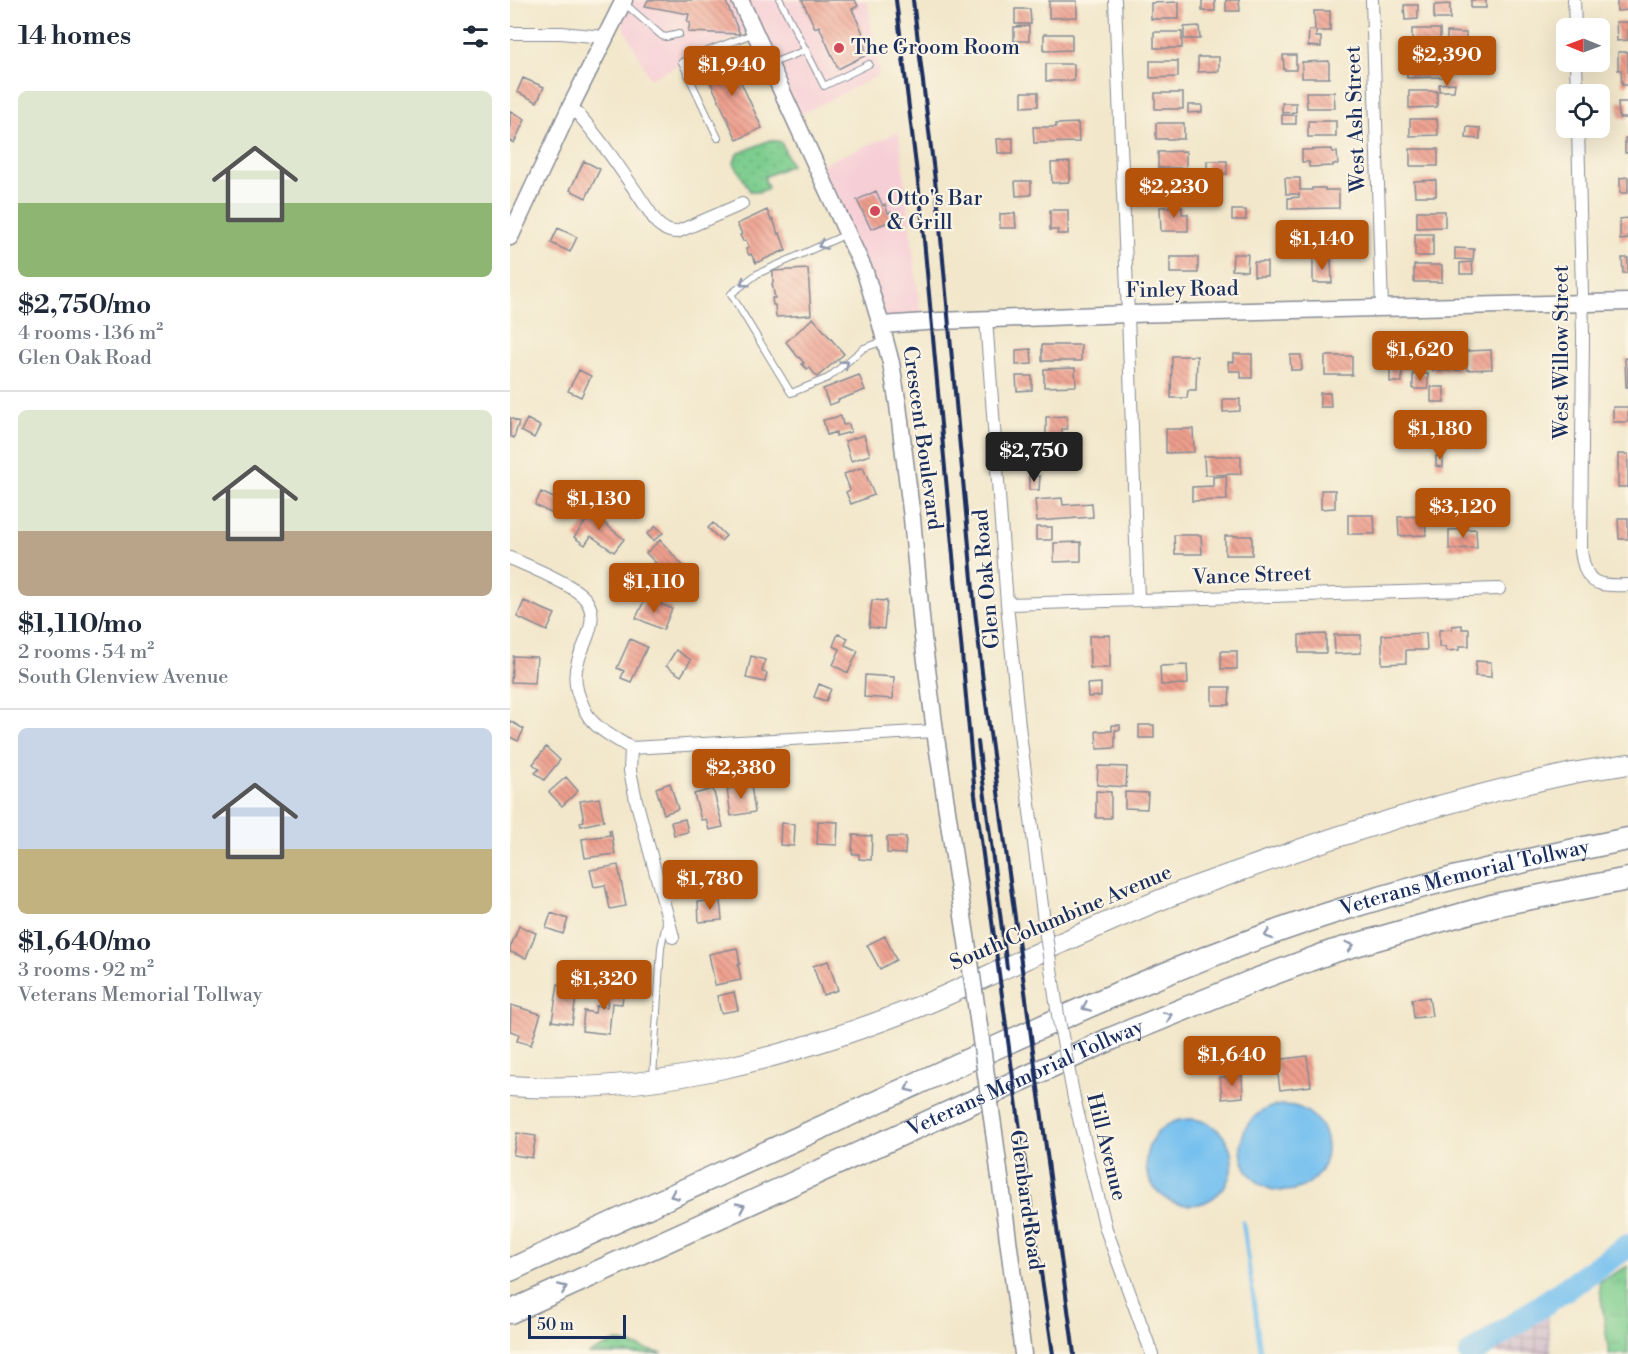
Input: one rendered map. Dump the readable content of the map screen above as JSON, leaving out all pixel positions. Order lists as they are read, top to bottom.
{
  "streets": {
    "highway": ["Veterans Memorial Tollway"],
    "main road": [
      "Finley Road",
      "Crescent Boulevard",
      "South Columbine Avenue",
      "Glenbard Road"
    ],
    "street": [
      "West Ash Street",
      "West Willow Street",
      "Vance Street",
      "Glen Oak Road",
      "Hill Avenue"
    ]
  },
  "crossings": [
    ["West Ash Street", "Finley Road"],
    ["Finley Road", "West Willow Street"],
    ["Finley Road", "Crescent Boulevard"],
    ["Finley Road", "Glen Oak Road"],
    ["Crescent Boulevard", "Glenbard Road"],
    ["Vance Street", "Glen Oak Road"],
    ["Glen Oak Road", "Hill Avenue"]
  ],
  "places": ["The Groom Room", "Otto's Bar & Grill"],
  "scale_bar": "50 m",
  "north": "left",
  "page": {
    "heading": "14 homes",
    "price": [
      "$2,390",
      "$1,940",
      "$2,230",
      "$1,140",
      "$1,620",
      "$1,180",
      "$2,750",
      "$1,130",
      "$3,120",
      "$1,110",
      "$2,380",
      "$1,780",
      "$1,320",
      "$1,640"
    ],
    "list": [
      {
        "name": "$2,750/mo",
        "note": "4 rooms · 136 m² · Glen Oak Road"
      },
      {
        "name": "$1,110/mo",
        "note": "2 rooms · 54 m² · South Glenview Avenue"
      },
      {
        "name": "$1,640/mo",
        "note": "3 rooms · 92 m² · Veterans Memorial Tollway"
      }
    ],
    "scale": "50 m"
  }
}
